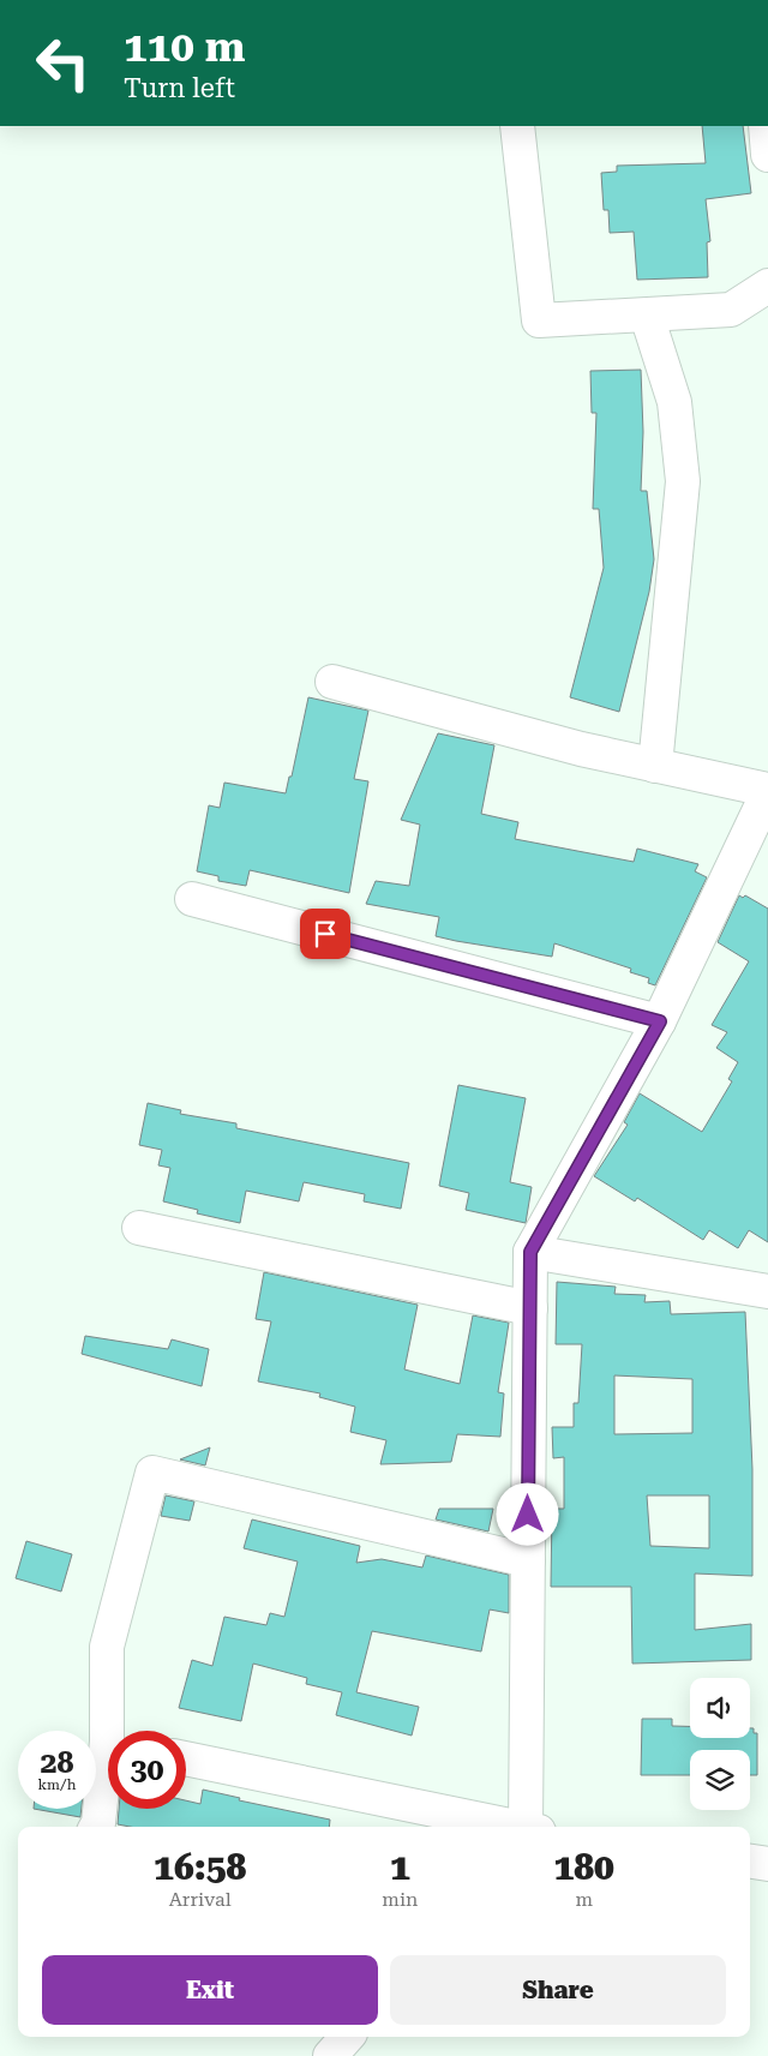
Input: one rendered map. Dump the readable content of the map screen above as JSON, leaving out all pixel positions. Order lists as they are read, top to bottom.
{
  "page": {
    "turn": ["110 m", "Turn left"],
    "speed": "28 km/h",
    "limit": "30",
    "eta": [
      "16:58",
      "Arrival",
      "1",
      "min",
      "180",
      "m"
    ],
    "buttons": ["Exit", "Share"]
  }
}
